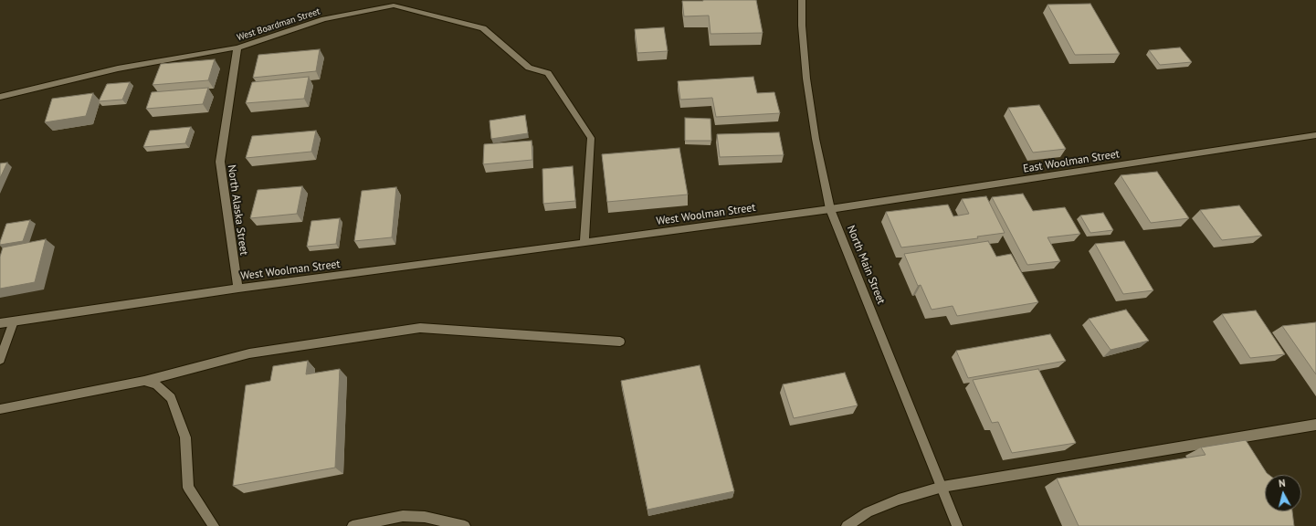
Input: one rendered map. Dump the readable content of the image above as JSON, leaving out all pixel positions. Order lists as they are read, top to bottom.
{
  "streets": {
    "street": [
      "West Boardman Street",
      "East Woolman Street",
      "North Alaska Street",
      "West Woolman Street",
      "North Main Street"
    ]
  },
  "crossings": [
    ["West Boardman Street", "North Alaska Street"],
    ["West Boardman Street", "West Woolman Street"],
    ["East Woolman Street", "West Woolman Street"],
    ["East Woolman Street", "North Main Street"],
    ["North Alaska Street", "West Woolman Street"],
    ["West Woolman Street", "North Main Street"]
  ],
  "north": "top"
}
